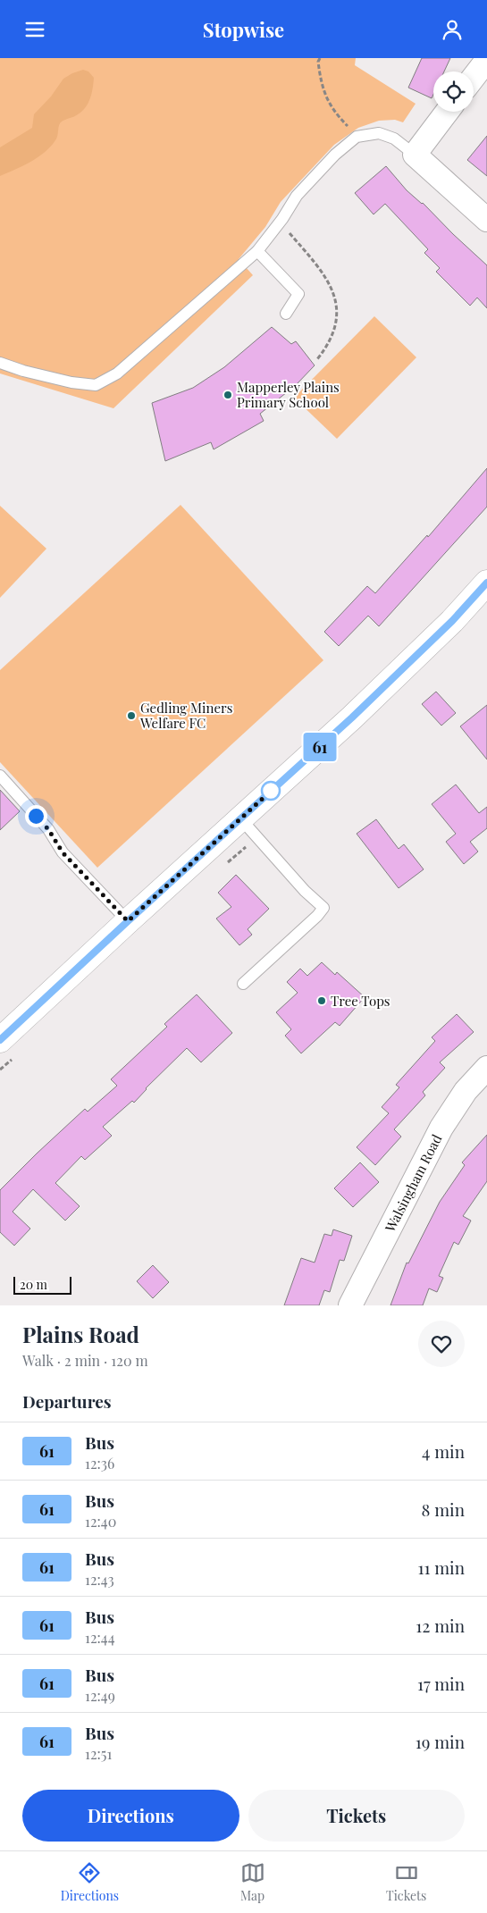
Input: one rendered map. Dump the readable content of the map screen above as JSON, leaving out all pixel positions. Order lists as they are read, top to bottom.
{
  "streets": {
    "street": ["Walsingham Road"]
  },
  "places": ["Mapperley Plains Primary School", "Gedling Miners Welfare FC", "Tree Tops"],
  "lines": ["bus line 61"],
  "scale_bar": "20 m",
  "page": {
    "header": "Stopwise",
    "on_map": "61",
    "scale": "20 m",
    "heading": [
      ["Plains Road", "Walk · 2 min · 120 m"],
      "Departures"
    ],
    "list": [
      {
        "mark": "61",
        "name": "Bus",
        "note": "12:36",
        "value": "4 min"
      },
      {
        "mark": "61",
        "name": "Bus",
        "note": "12:40",
        "value": "8 min"
      },
      {
        "mark": "61",
        "name": "Bus",
        "note": "12:43",
        "value": "11 min"
      },
      {
        "mark": "61",
        "name": "Bus",
        "note": "12:44",
        "value": "12 min"
      },
      {
        "mark": "61",
        "name": "Bus",
        "note": "12:49",
        "value": "17 min"
      },
      {
        "mark": "61",
        "name": "Bus",
        "note": "12:51",
        "value": "19 min"
      }
    ],
    "buttons": ["Directions", "Tickets"],
    "tabs": ["Directions", "Map", "Tickets"]
  }
}
